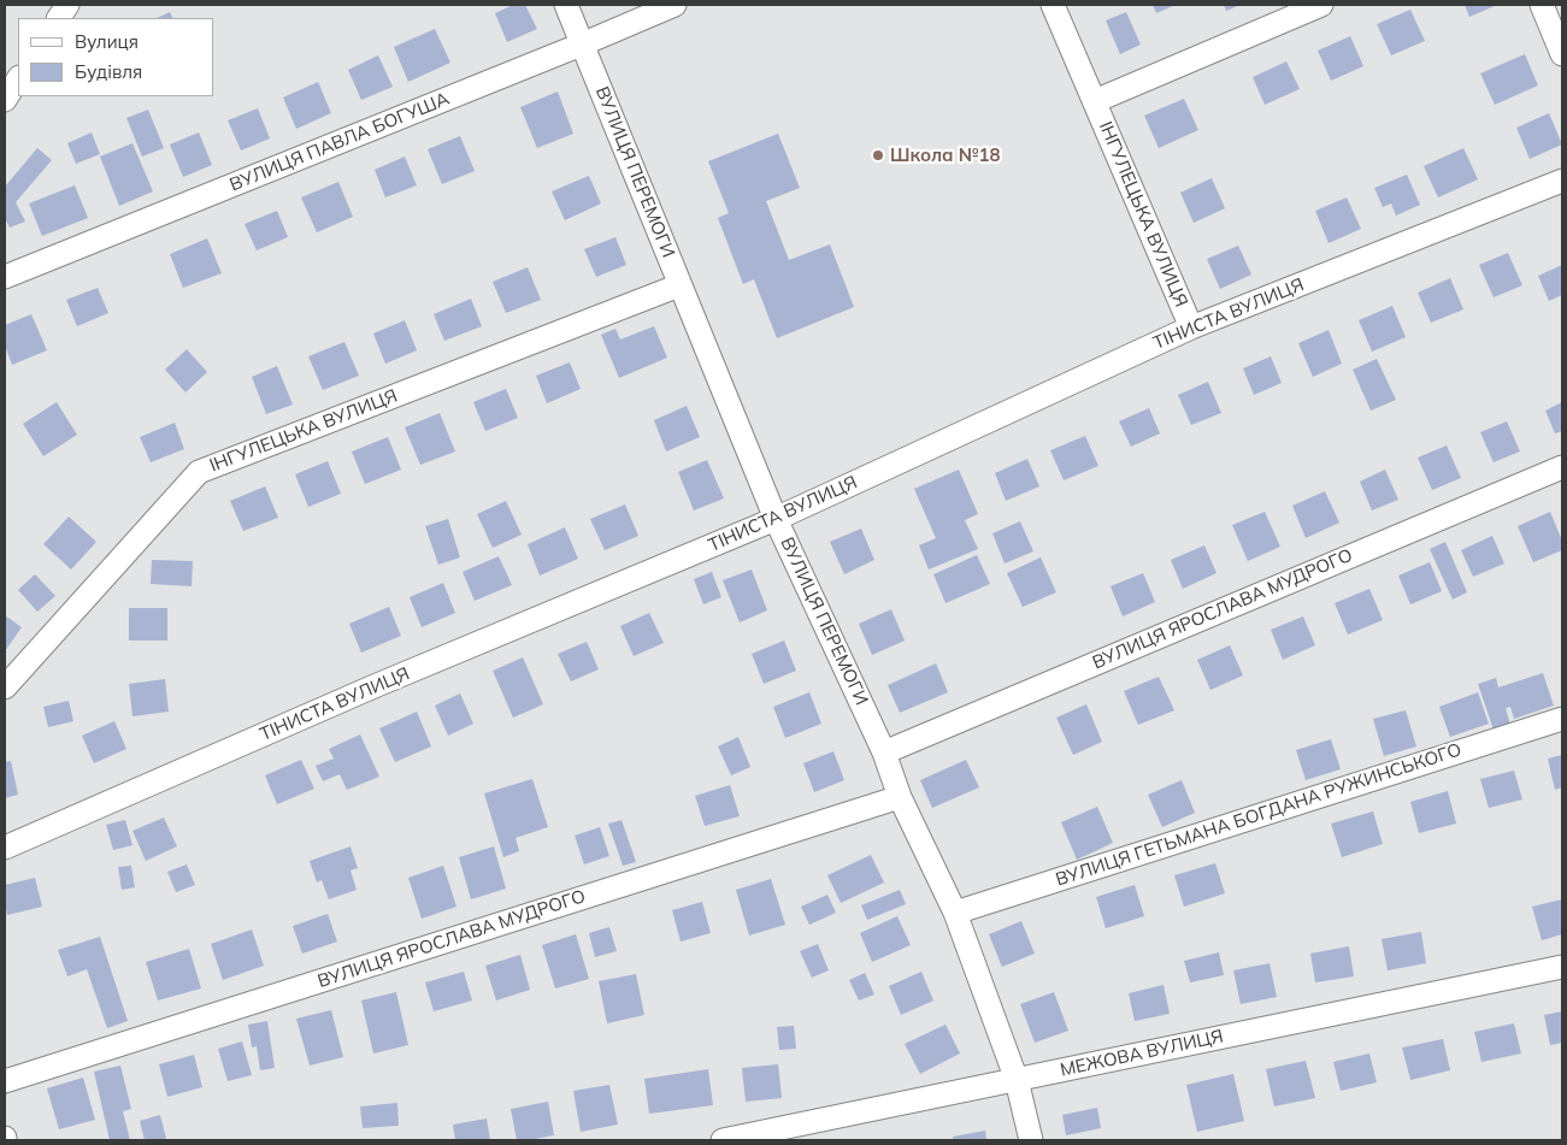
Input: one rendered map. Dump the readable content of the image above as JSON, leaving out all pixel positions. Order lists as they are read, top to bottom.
{
  "streets": {
    "street": [
      "ВУЛИЦЯ ПАВЛА БОГУША",
      "ВУЛИЦЯ ПЕРЕМОГИ",
      "ІНГУЛЕЦЬКА ВУЛИЦЯ",
      "ТІНИСТА ВУЛИЦЯ",
      "ВУЛИЦЯ ЯРОСЛАВА МУДРОГО",
      "ВУЛИЦЯ ГЕТЬМАНА БОГДАНА РУЖИНСЬКОГО",
      "МЕЖОВА ВУЛИЦЯ"
    ]
  },
  "crossings": [
    ["ВУЛИЦЯ ПАВЛА БОГУША", "ВУЛИЦЯ ПЕРЕМОГИ"],
    ["ВУЛИЦЯ ПЕРЕМОГИ", "ІНГУЛЕЦЬКА ВУЛИЦЯ"],
    ["ВУЛИЦЯ ПЕРЕМОГИ", "ТІНИСТА ВУЛИЦЯ"],
    ["ВУЛИЦЯ ПЕРЕМОГИ", "ВУЛИЦЯ ЯРОСЛАВА МУДРОГО"],
    ["ВУЛИЦЯ ПЕРЕМОГИ", "ВУЛИЦЯ ГЕТЬМАНА БОГДАНА РУЖИНСЬКОГО"],
    ["ВУЛИЦЯ ПЕРЕМОГИ", "МЕЖОВА ВУЛИЦЯ"],
    ["ІНГУЛЕЦЬКА ВУЛИЦЯ", "ТІНИСТА ВУЛИЦЯ"]
  ],
  "places": ["Школа №18"],
  "legend": ["Вулиця", "Будівля"]
}
